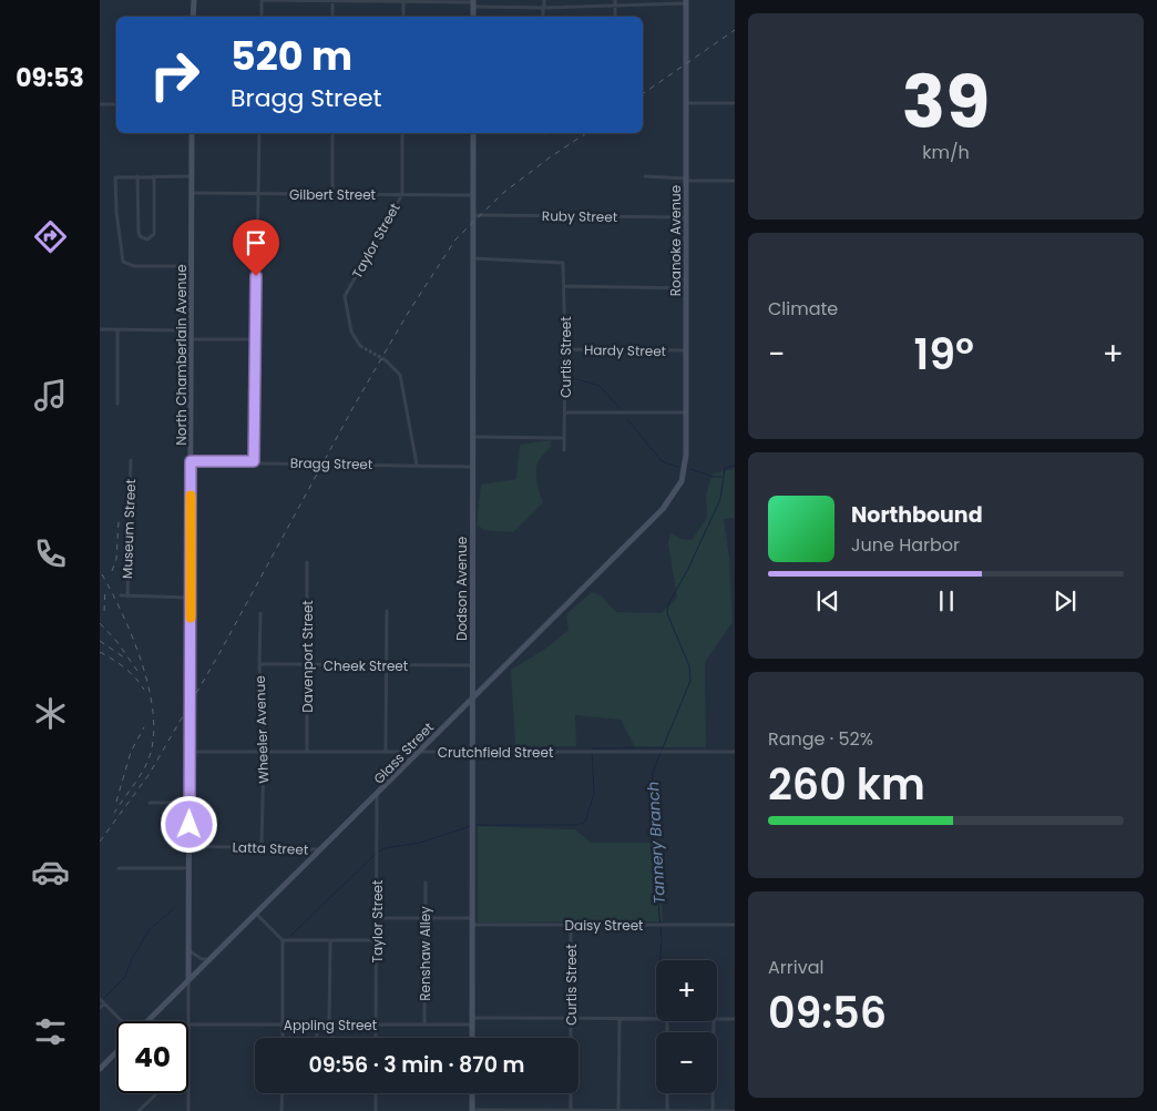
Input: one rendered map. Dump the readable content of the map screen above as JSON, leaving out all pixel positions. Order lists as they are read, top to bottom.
{
  "streets": {
    "street": [
      "Gilbert Street",
      "Ruby Street",
      "Taylor Street",
      "Roanoke Avenue",
      "Hardy Street",
      "North Chamberlain Avenue",
      "Curtis Street",
      "Bragg Street",
      "Museum Street",
      "Dodson Avenue",
      "Davenport Street",
      "Cheek Street",
      "Wheeler Avenue",
      "Crutchfield Street",
      "Glass Street",
      "Latta Street",
      "Daisy Street",
      "Renshaw Alley",
      "Appling Street"
    ]
  },
  "crossings": [
    ["Gilbert Street", "Taylor Street"],
    ["Gilbert Street", "North Chamberlain Avenue"],
    ["Gilbert Street", "Dodson Avenue"],
    ["Ruby Street", "Roanoke Avenue"],
    ["Ruby Street", "Dodson Avenue"],
    ["Taylor Street", "Glass Street"],
    ["Taylor Street", "Daisy Street"],
    ["Taylor Street", "Appling Street"],
    ["Roanoke Avenue", "Hardy Street"],
    ["Roanoke Avenue", "Glass Street"],
    ["Hardy Street", "Curtis Street"],
    ["North Chamberlain Avenue", "Bragg Street"],
    ["North Chamberlain Avenue", "Crutchfield Street"],
    ["North Chamberlain Avenue", "Glass Street"],
    ["North Chamberlain Avenue", "Latta Street"],
    ["Curtis Street", "Dodson Avenue"],
    ["Curtis Street", "Daisy Street"],
    ["Curtis Street", "Appling Street"],
    ["Bragg Street", "Dodson Avenue"],
    ["Dodson Avenue", "Cheek Street"],
    ["Dodson Avenue", "Crutchfield Street"],
    ["Dodson Avenue", "Glass Street"],
    ["Dodson Avenue", "Daisy Street"],
    ["Dodson Avenue", "Appling Street"],
    ["Davenport Street", "Cheek Street"],
    ["Davenport Street", "Crutchfield Street"],
    ["Cheek Street", "Wheeler Avenue"],
    ["Wheeler Avenue", "Crutchfield Street"],
    ["Wheeler Avenue", "Latta Street"],
    ["Crutchfield Street", "Glass Street"],
    ["Glass Street", "Latta Street"],
    ["Daisy Street", "Renshaw Alley"],
    ["Renshaw Alley", "Appling Street"]
  ],
  "water": ["Tannery Branch"],
  "page": {
    "tabs": "09:53",
    "tile": [
      ["39", "km/h"],
      "Climate",
      ["Range · 52%", "260 km"],
      ["Arrival", "09:56"]
    ],
    "turn": ["520 m", "Bragg Street"],
    "heat": ["−", "19°", "+"],
    "song": ["Northbound", "June Harbor"],
    "map_buttons": ["+", "−"],
    "limit": "40",
    "trip": "09:56 · 3 min · 870 m"
  }
}
